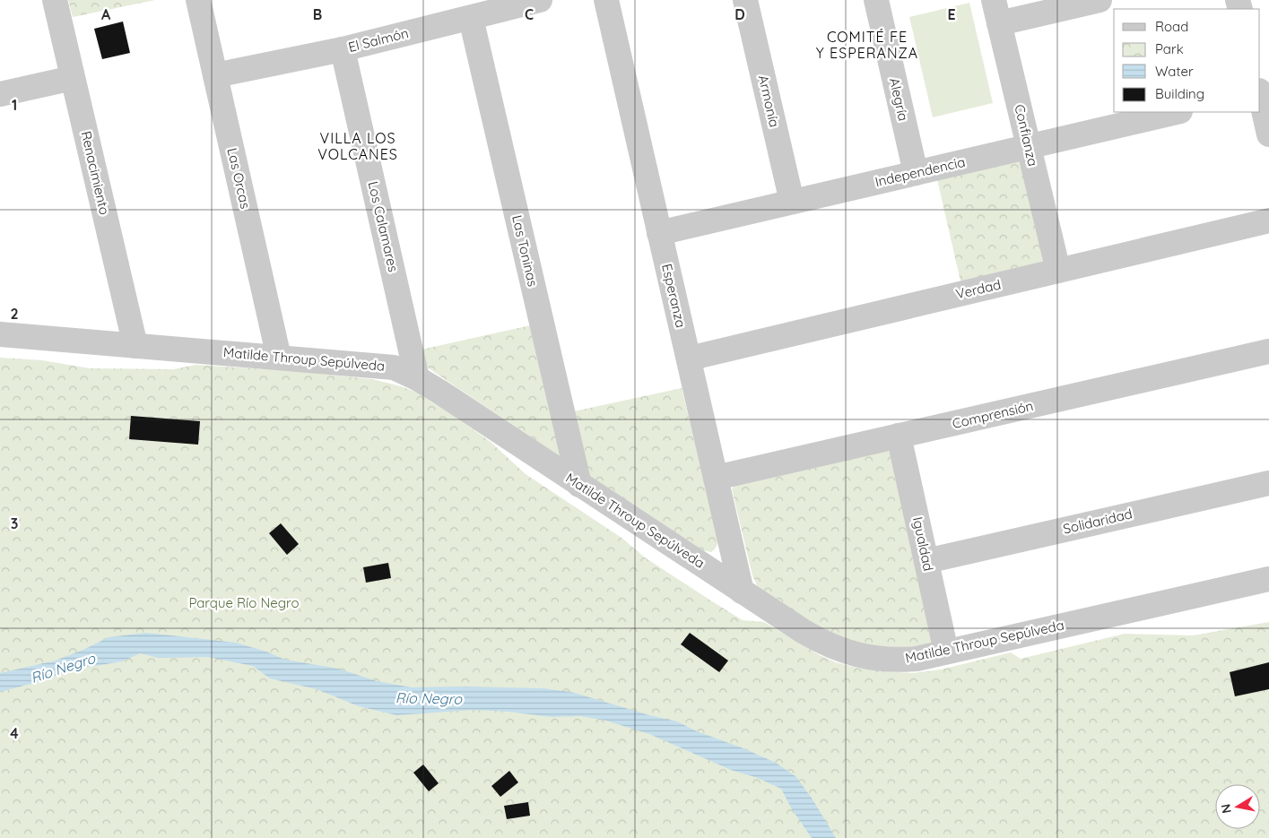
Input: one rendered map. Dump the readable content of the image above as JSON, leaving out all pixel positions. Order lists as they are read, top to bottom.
{
  "streets": {
    "street": [
      "El Salmón",
      "Alegría",
      "Armonía",
      "Confianza",
      "Independencia",
      "Renacimiento",
      "Las Orcas",
      "Los Calamares",
      "Las Toninas",
      "Verdad",
      "Esperanza",
      "Matilde Throup Sepúlveda",
      "Comprensión",
      "Solidaridad",
      "Igualdad"
    ]
  },
  "crossings": [
    ["El Salmón", "Las Orcas"],
    ["El Salmón", "Los Calamares"],
    ["El Salmón", "Las Toninas"],
    ["Alegría", "Independencia"],
    ["Armonía", "Independencia"],
    ["Confianza", "Independencia"],
    ["Confianza", "Verdad"],
    ["Independencia", "Esperanza"],
    ["Renacimiento", "Matilde Throup Sepúlveda"],
    ["Las Orcas", "Matilde Throup Sepúlveda"],
    ["Los Calamares", "Matilde Throup Sepúlveda"],
    ["Las Toninas", "Matilde Throup Sepúlveda"],
    ["Verdad", "Esperanza"],
    ["Esperanza", "Matilde Throup Sepúlveda"],
    ["Esperanza", "Comprensión"],
    ["Matilde Throup Sepúlveda", "Igualdad"],
    ["Comprensión", "Igualdad"],
    ["Solidaridad", "Igualdad"]
  ],
  "districts": ["COMITÉ FE Y ESPERANZA", "VILLA LOS VOLCANES"],
  "water": ["Río Negro"],
  "parks": ["Parque Río Negro"],
  "legend": [
    "Road",
    "Park",
    "Water",
    "Building"
  ],
  "north": "left",
  "grid": {
    "columns": [
      "A",
      "B",
      "C",
      "D",
      "E"
    ],
    "rows": [
      "1",
      "2",
      "3",
      "4"
    ]
  }
}
